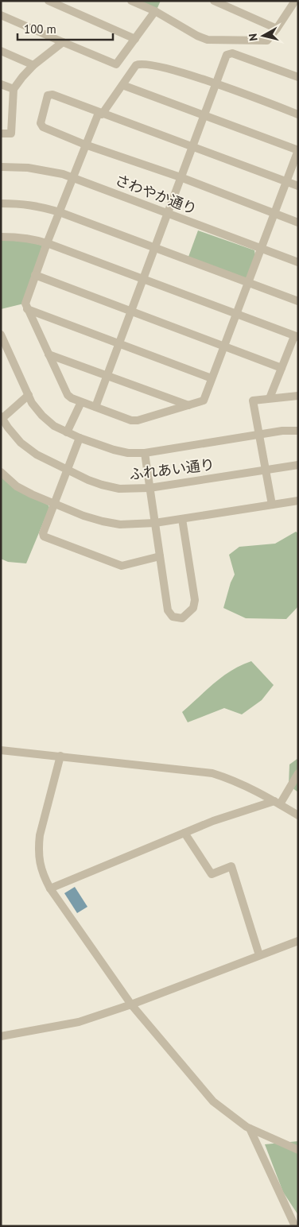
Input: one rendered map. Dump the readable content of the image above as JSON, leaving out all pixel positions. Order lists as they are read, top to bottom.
{
  "streets": {
    "street": ["さわやか通り", "ふれあい通り"]
  },
  "scale_bar": "100 m",
  "north": "left"
}
